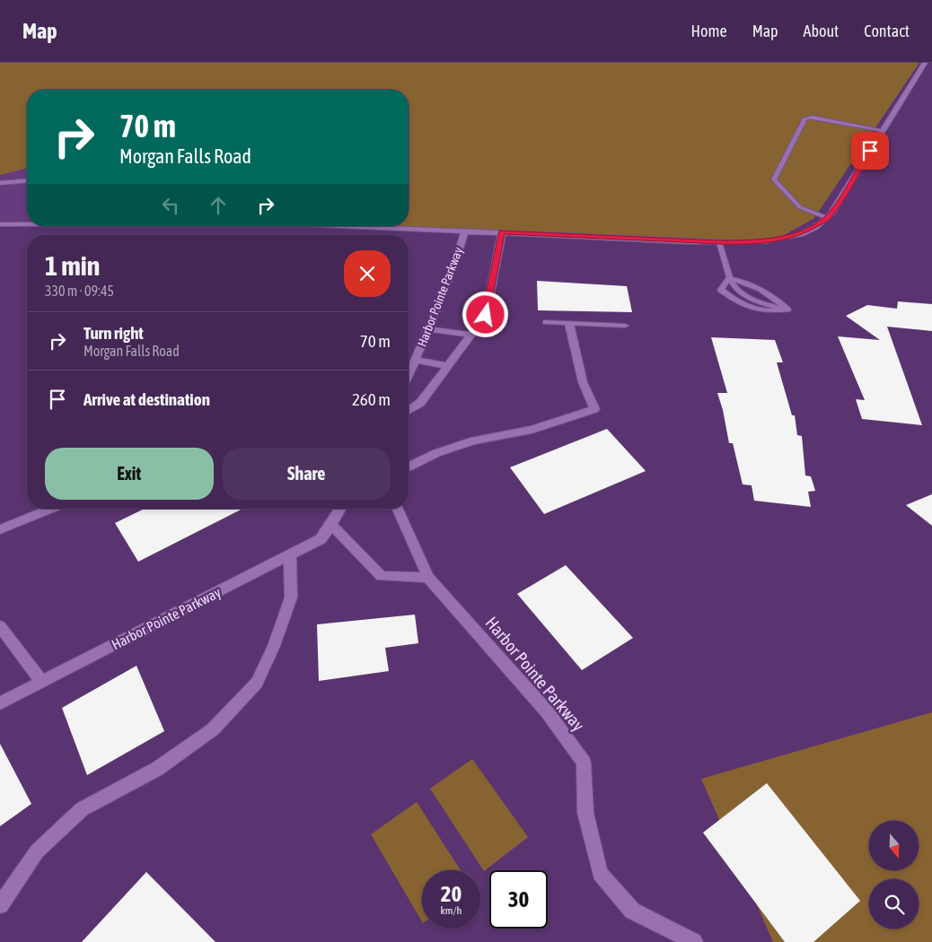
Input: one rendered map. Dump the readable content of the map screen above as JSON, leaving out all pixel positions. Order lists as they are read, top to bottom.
{
  "streets": {
    "street": ["Harbor Pointe Parkway"]
  },
  "north": "bottom",
  "page": {
    "header": "Map",
    "nav": [
      "Home",
      "Map",
      "About",
      "Contact"
    ],
    "turn": ["70 m", "Morgan Falls Road"],
    "heading": ["1 min", "330 m · 09:45"],
    "list": [
      {
        "name": "Turn right",
        "note": "Morgan Falls Road",
        "value": "70 m"
      },
      {
        "name": "Arrive at destination",
        "value": "260 m"
      }
    ],
    "buttons": ["Exit", "Share"],
    "speed": "20 km/h",
    "limit": "30"
  }
}
